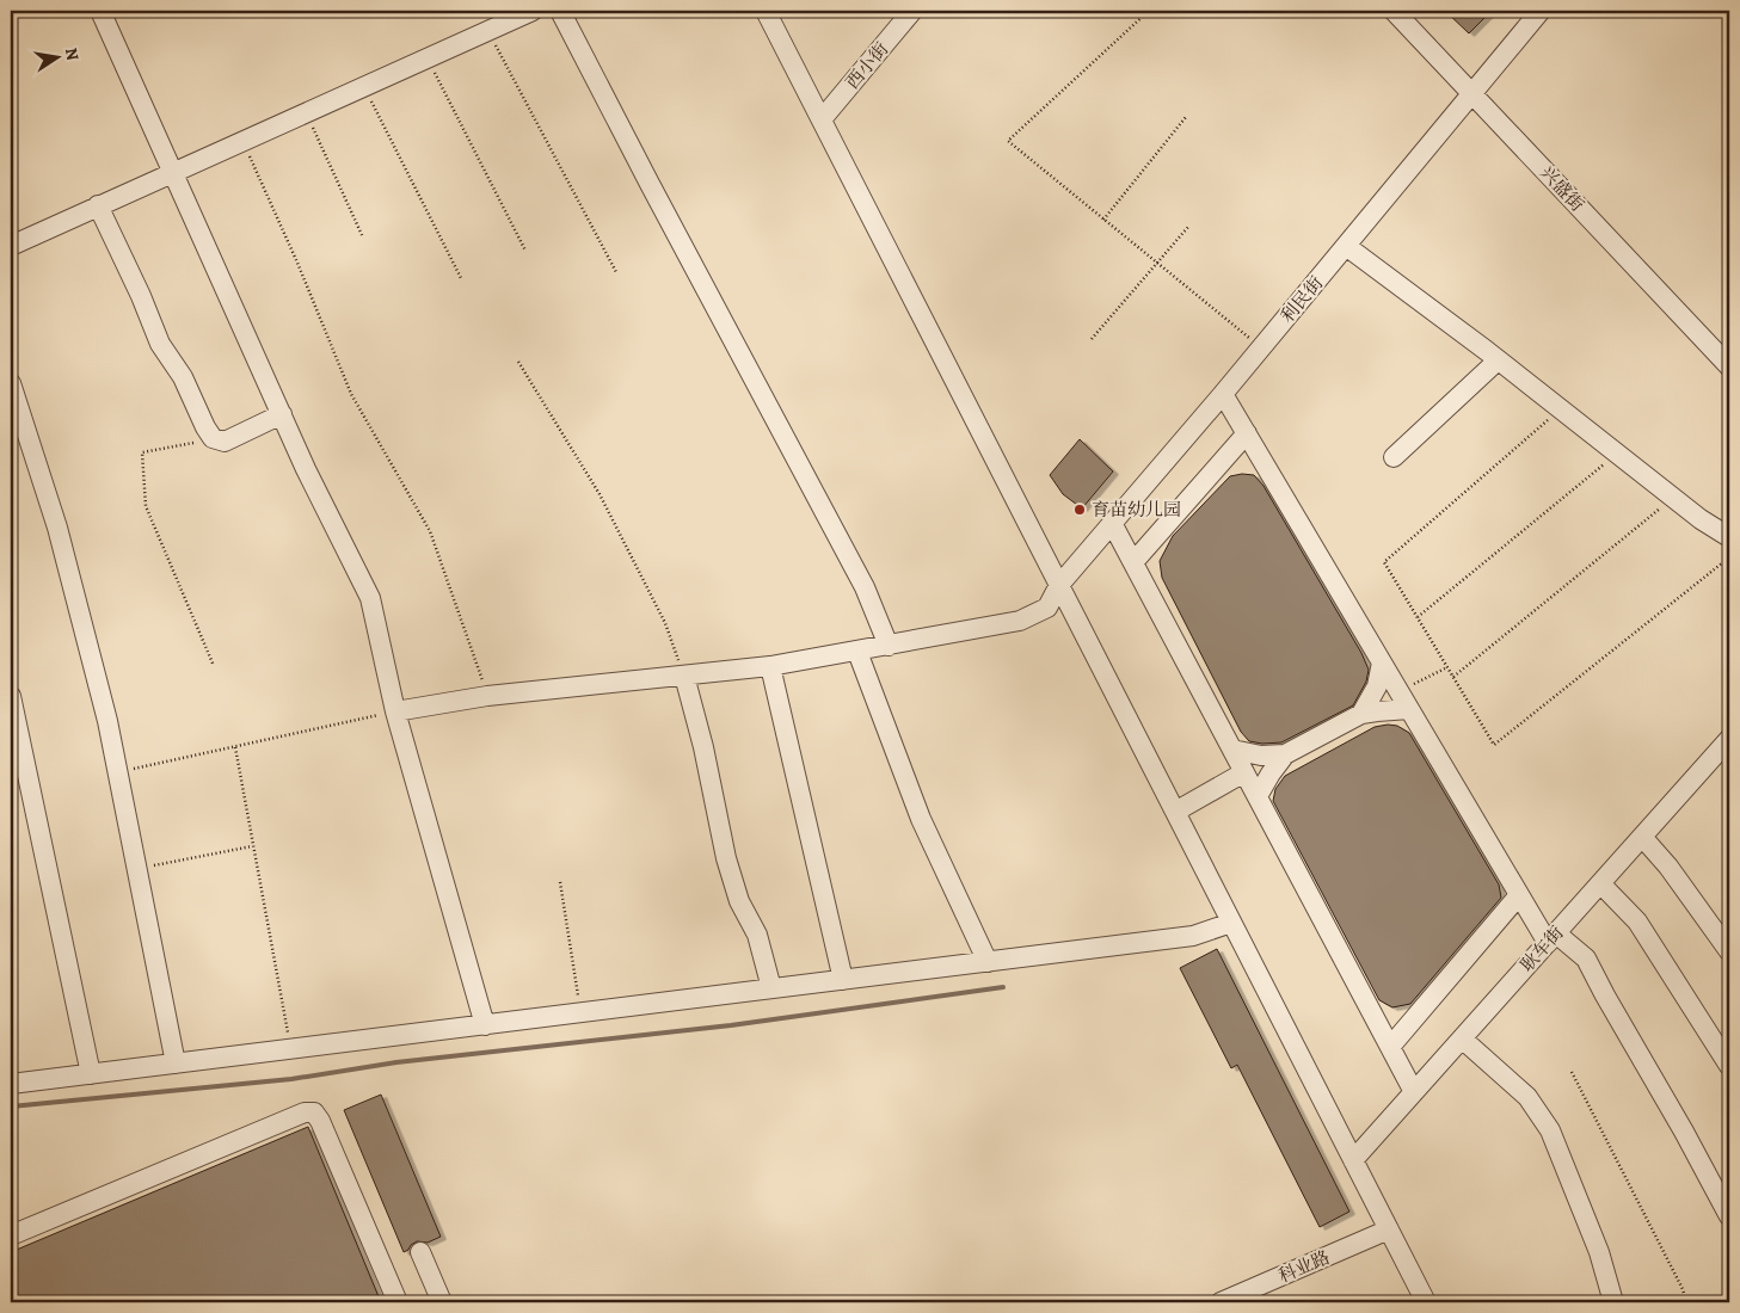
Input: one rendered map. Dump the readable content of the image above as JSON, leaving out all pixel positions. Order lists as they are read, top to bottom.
{
  "streets": {
    "street": [
      "西小街",
      "兴盛街",
      "利民街",
      "耿车街",
      "科业路"
    ]
  },
  "crossings": [
    ["兴盛街", "利民街"]
  ],
  "places": ["育苗幼儿园"],
  "north": "right"
}
